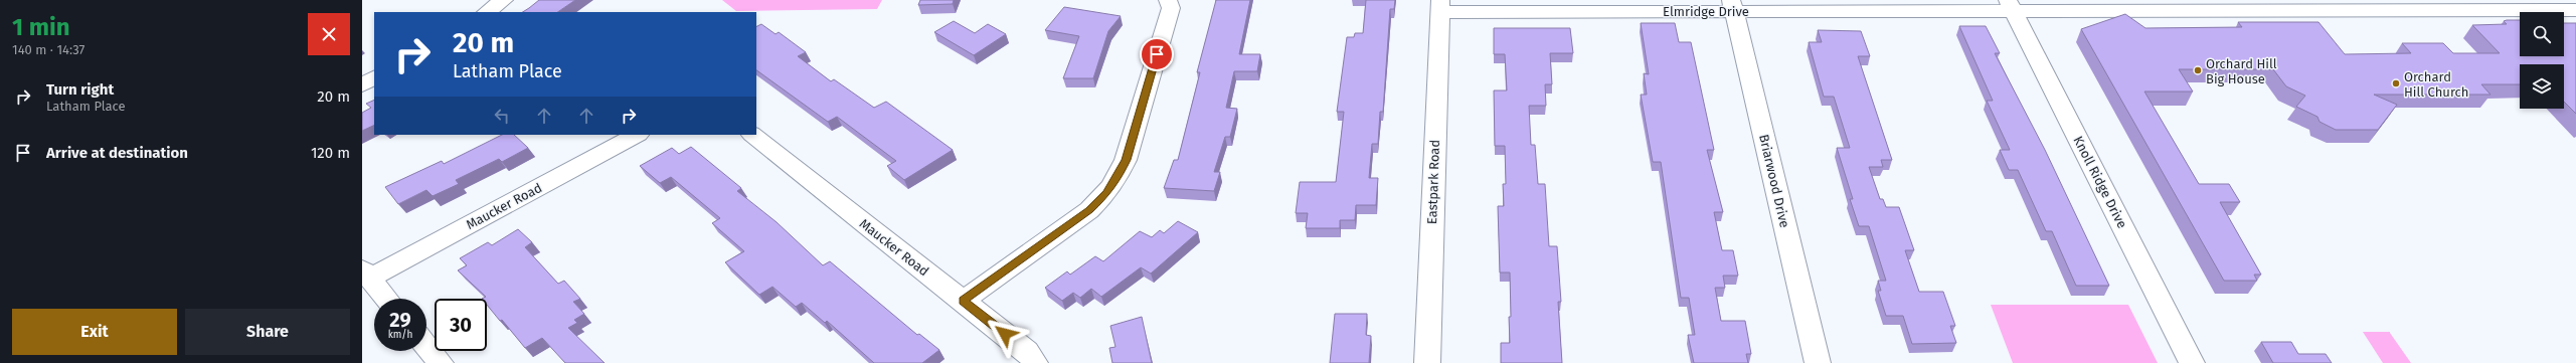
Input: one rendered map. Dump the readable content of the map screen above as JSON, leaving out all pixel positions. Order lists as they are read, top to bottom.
{
  "streets": {
    "street": [
      "Elmridge Drive",
      "Briarwood Drive",
      "Eastpark Road",
      "Knoll Ridge Drive",
      "Maucker Road"
    ]
  },
  "crossings": [
    ["Elmridge Drive", "Briarwood Drive"],
    ["Elmridge Drive", "Eastpark Road"],
    ["Elmridge Drive", "Knoll Ridge Drive"]
  ],
  "places": ["Orchard Hill Big House", "Orchard Hill Church"],
  "page": {
    "heading": ["1 min", "140 m · 14:37"],
    "turn": ["20 m", "Latham Place"],
    "list": [
      {
        "name": "Turn right",
        "note": "Latham Place",
        "value": "20 m"
      },
      {
        "name": "Arrive at destination",
        "value": "120 m"
      }
    ],
    "speed": "29 km/h",
    "limit": "30",
    "buttons": ["Exit", "Share"]
  }
}
